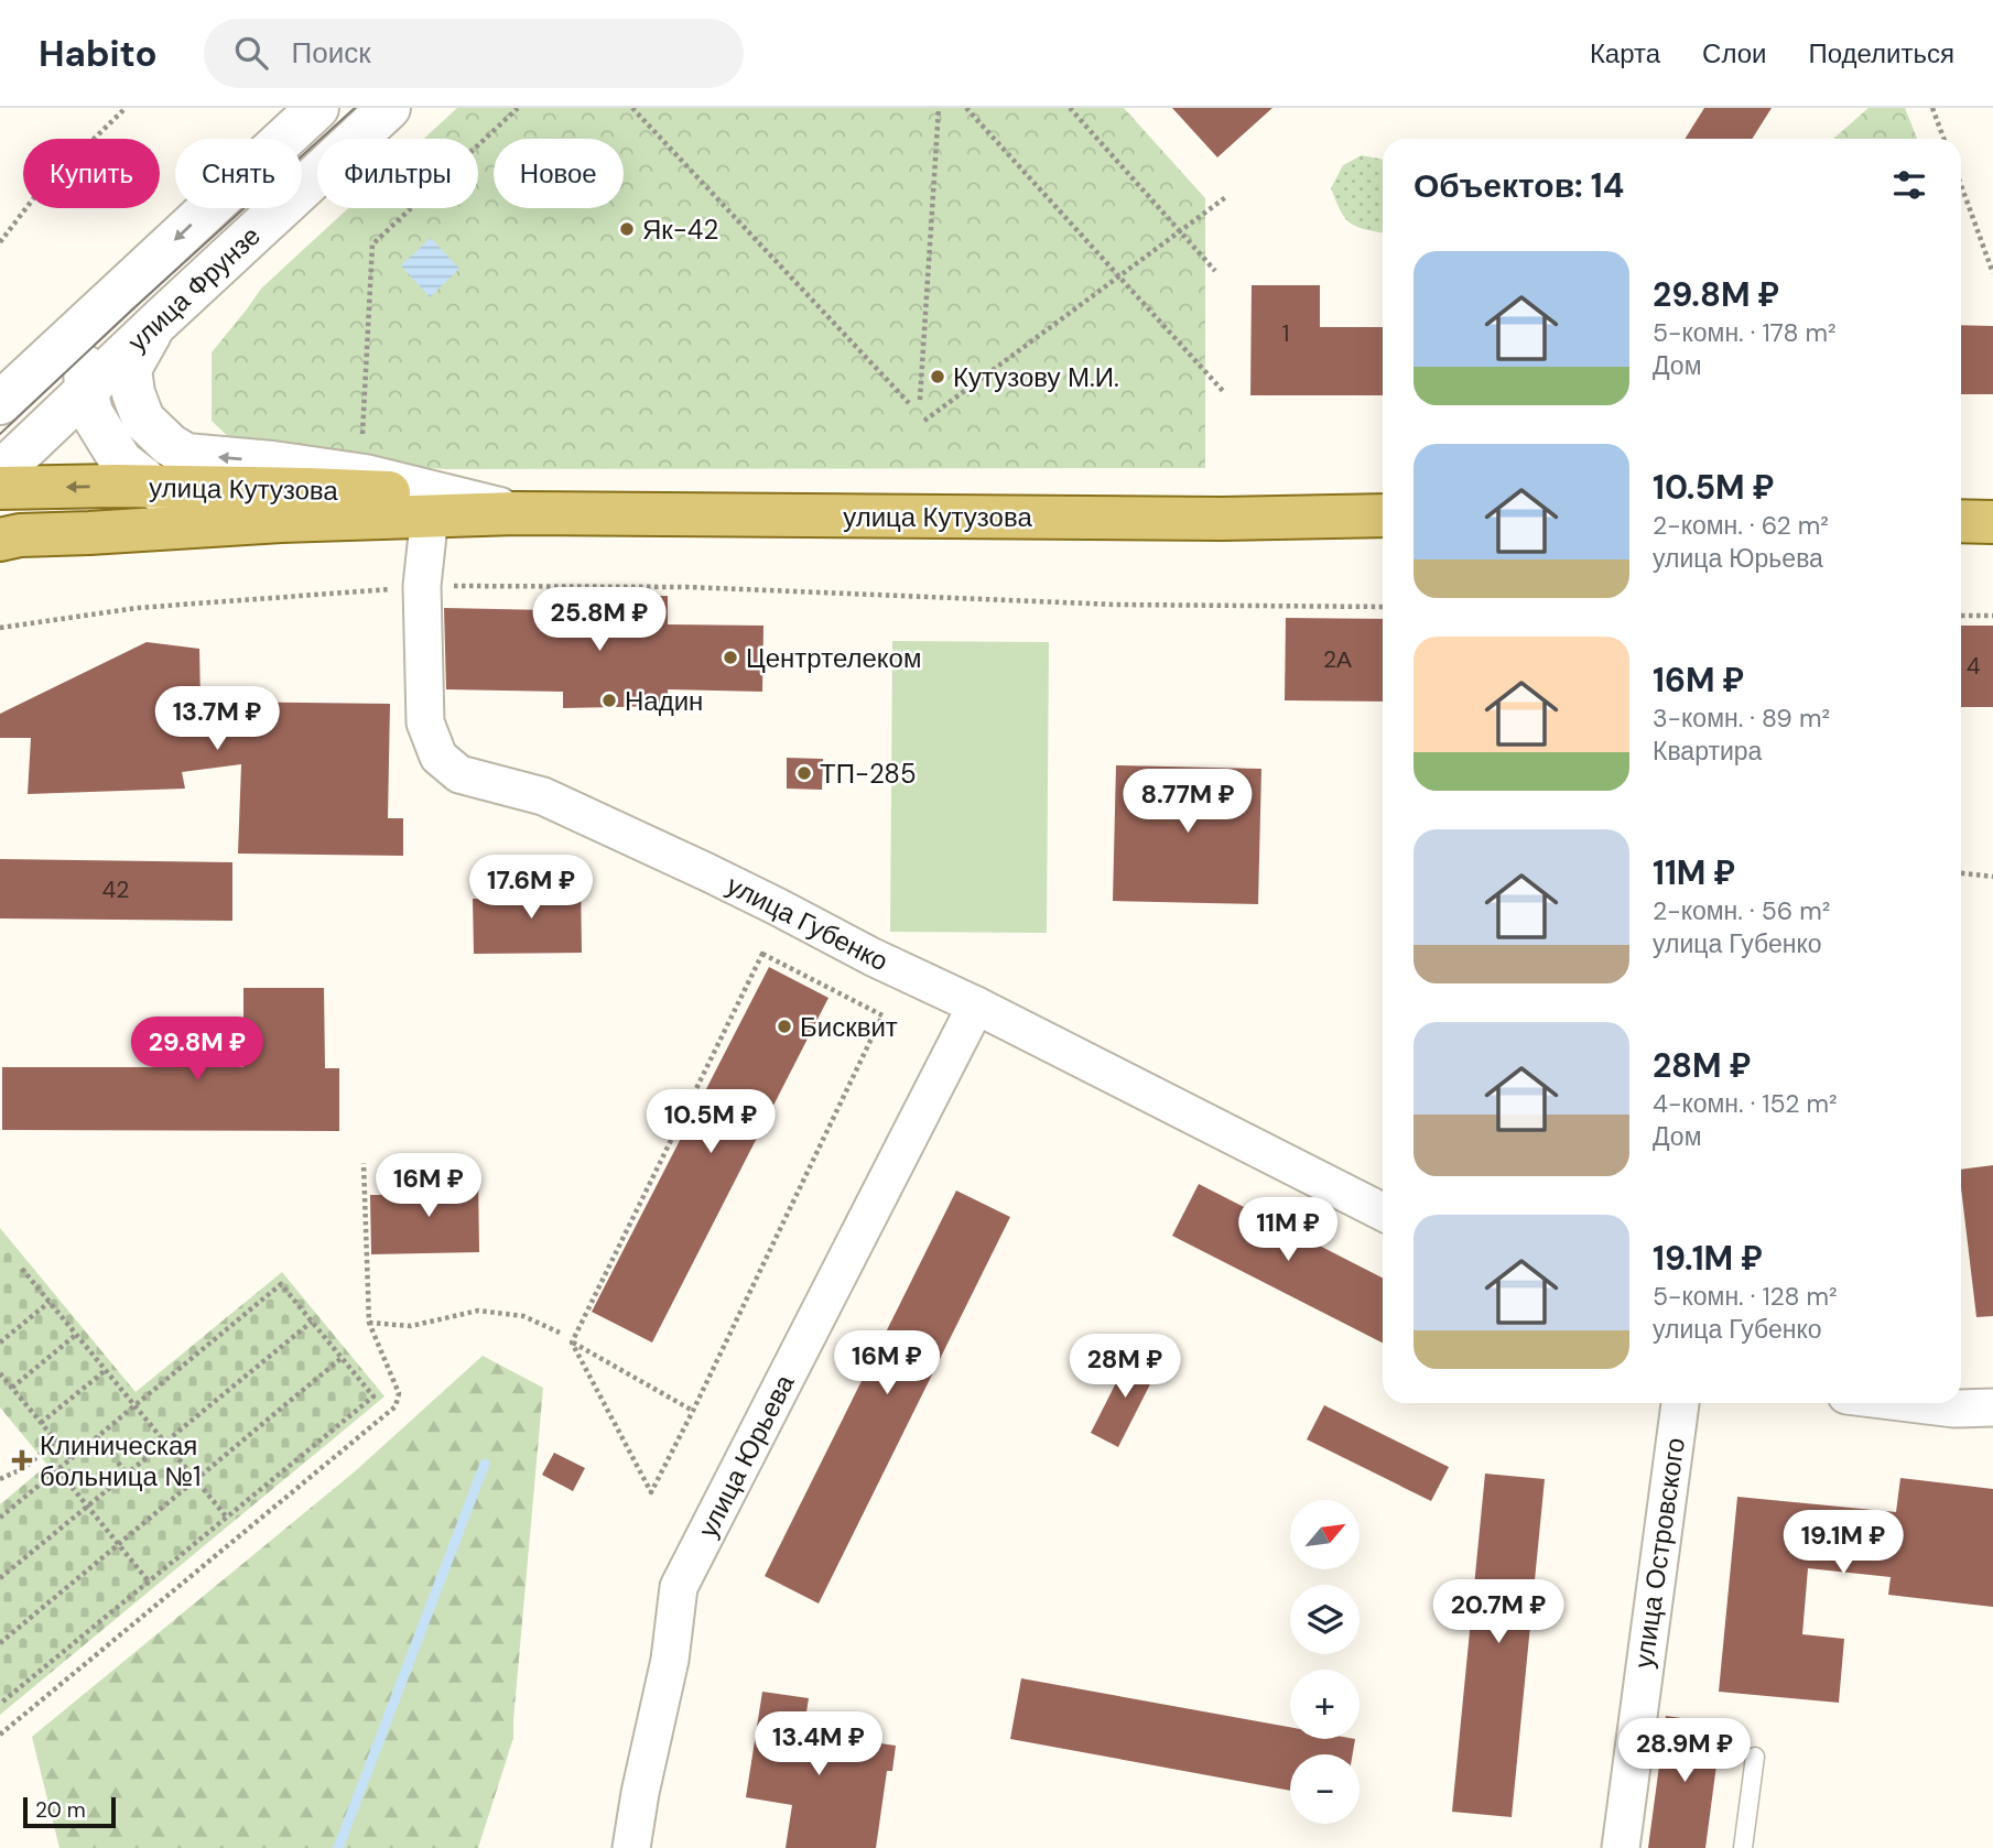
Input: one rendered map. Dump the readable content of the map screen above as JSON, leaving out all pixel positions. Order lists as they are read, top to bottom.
{
  "streets": {
    "main road": ["улица Фрунзе", "улица Кутузова"],
    "street": ["улица Губенко", "улица Юрьева", "улица Островского"]
  },
  "crossings": [
    ["улица Кутузова", "улица Губенко"],
    ["улица Губенко", "улица Юрьева"]
  ],
  "places": {
    "other": [
      "Як-42",
      "Кутузову М.И.",
      "Центртелеком",
      "Надин",
      "ТП-285",
      "Бисквит"
    ],
    "health": ["Клиническая больница №1"]
  },
  "house_numbers": [
    "1",
    "2А",
    "4",
    "42"
  ],
  "scale_bar": "20 m",
  "north": "top right",
  "page": {
    "header": "Habito",
    "search": "Поиск",
    "nav": ["Карта", "Слои", "Поделиться"],
    "chip": [
      "Купить",
      "Снять",
      "Фильтры",
      "Новое"
    ],
    "heading": "Объектов: 14",
    "list": [
      {
        "name": "29.8M ₽",
        "note": "5-комн. · 178 m² · Дом"
      },
      {
        "name": "10.5M ₽",
        "note": "2-комн. · 62 m² · улица Юрьева"
      },
      {
        "name": "16M ₽",
        "note": "3-комн. · 89 m² · Квартира"
      },
      {
        "name": "11M ₽",
        "note": "2-комн. · 56 m² · улица Губенко"
      },
      {
        "name": "28M ₽",
        "note": "4-комн. · 152 m² · Дом"
      },
      {
        "name": "19.1M ₽",
        "note": "5-комн. · 128 m² · улица Губенко"
      }
    ],
    "price": [
      "25.8M ₽",
      "13.7M ₽",
      "8.77M ₽",
      "17.6M ₽",
      "29.8M ₽",
      "10.5M ₽",
      "16M ₽",
      "11M ₽",
      "16M ₽",
      "28M ₽",
      "19.1M ₽",
      "20.7M ₽",
      "13.4M ₽",
      "28.9M ₽"
    ],
    "map_buttons": ["+", "−"],
    "scale": "20 m"
  }
}
